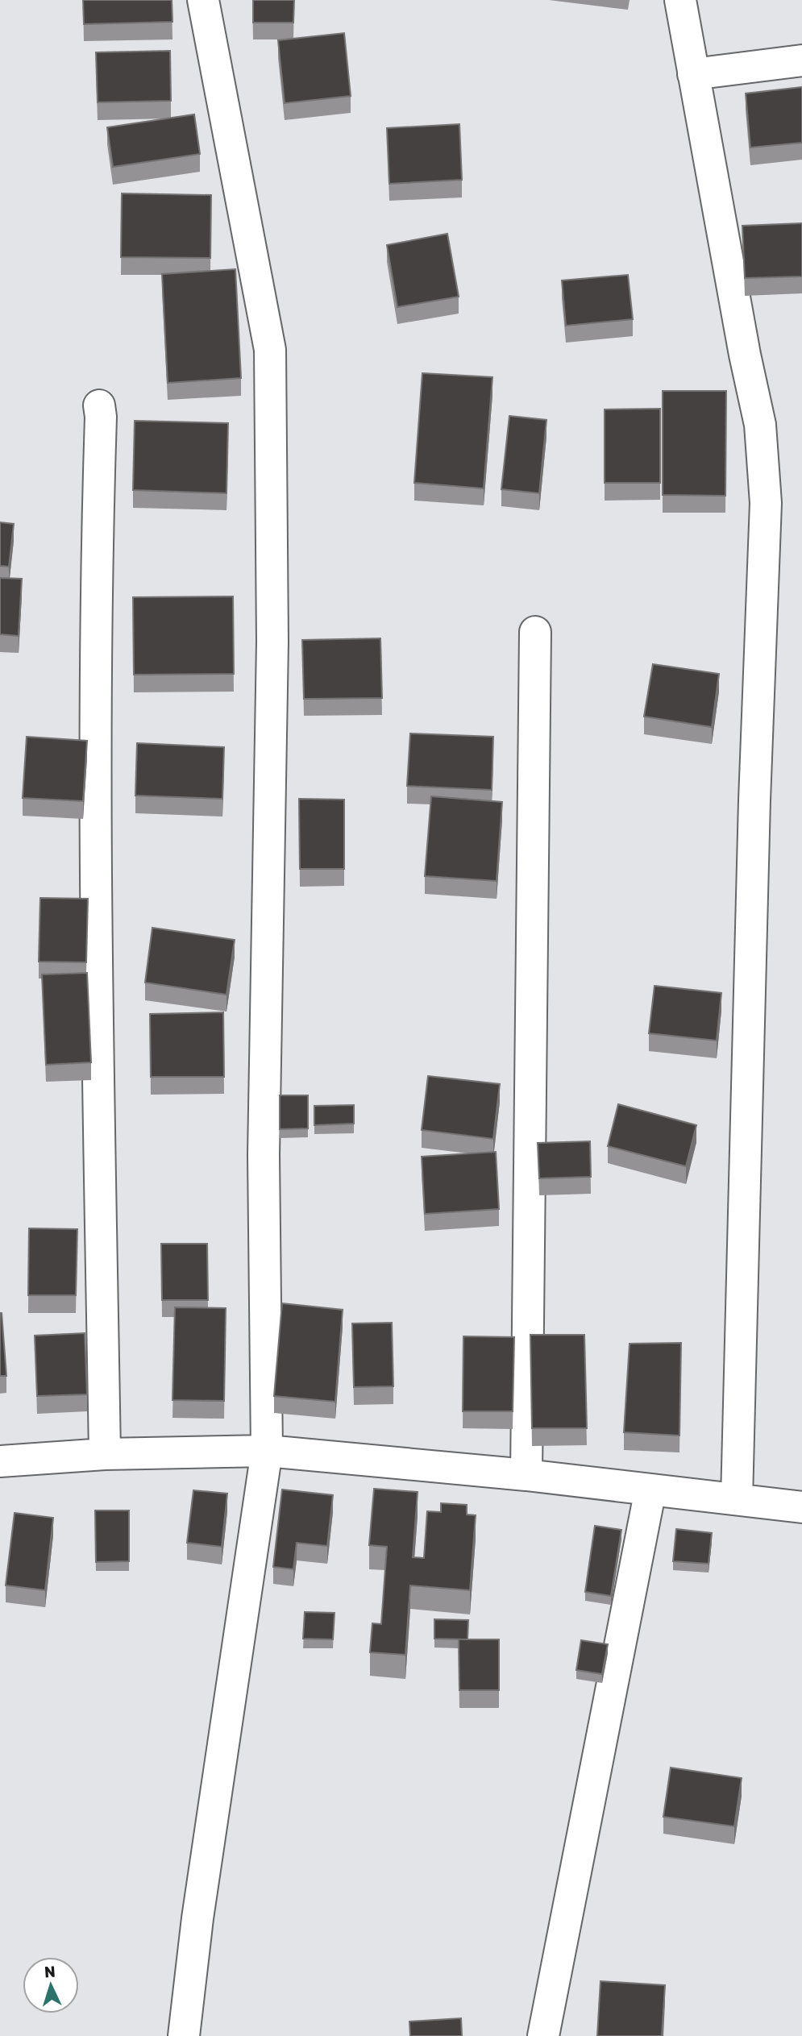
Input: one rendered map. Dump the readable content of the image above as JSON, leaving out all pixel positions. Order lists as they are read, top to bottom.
{
  "north": "top"
}
